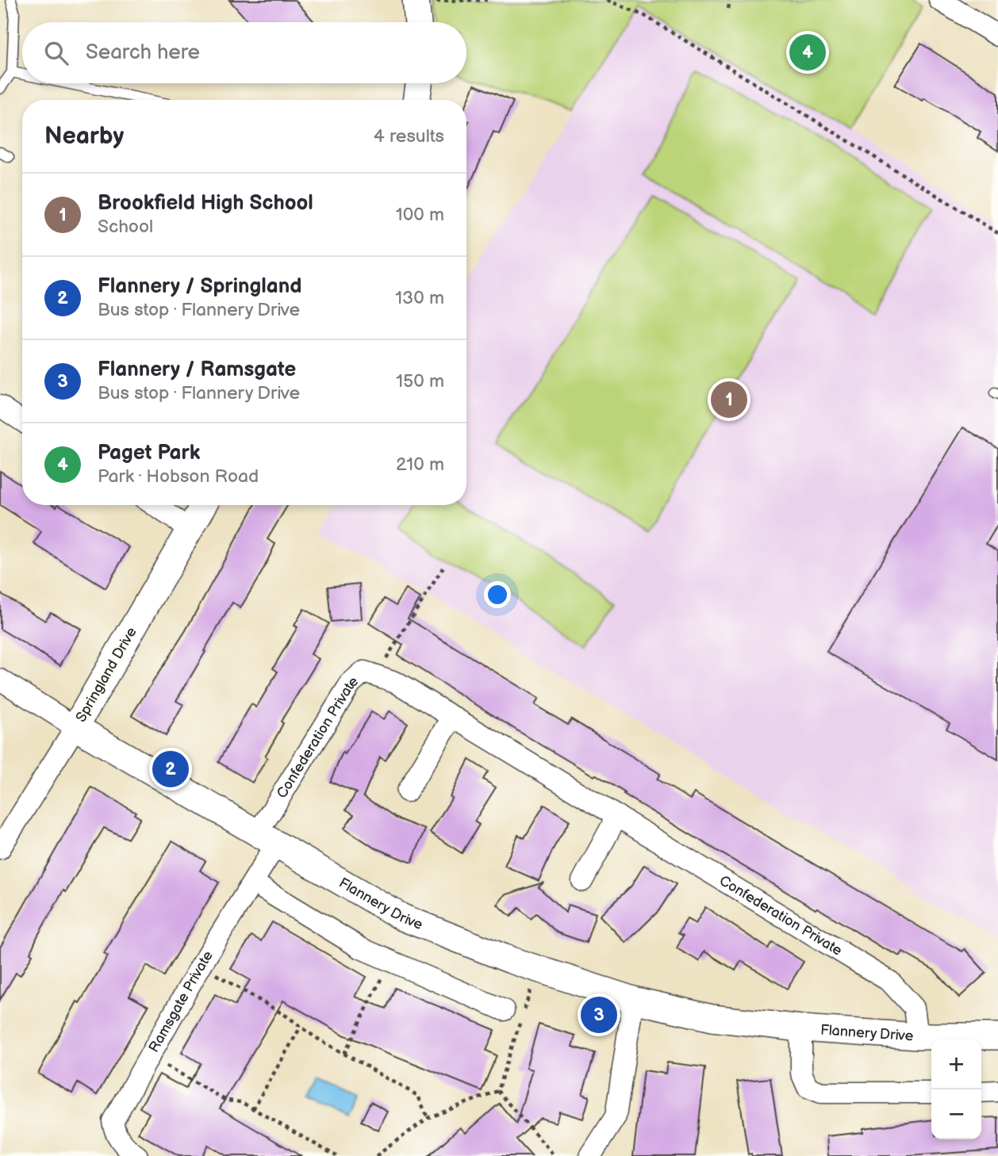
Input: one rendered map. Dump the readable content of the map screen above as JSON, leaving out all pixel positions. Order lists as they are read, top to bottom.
{
  "streets": {
    "street": [
      "Springland Drive",
      "Confederation Private",
      "Flannery Drive",
      "Ramsgate Private"
    ]
  },
  "crossings": [
    ["Springland Drive", "Flannery Drive"],
    ["Confederation Private", "Flannery Drive"],
    ["Confederation Private", "Ramsgate Private"],
    ["Flannery Drive", "Ramsgate Private"]
  ],
  "page": {
    "search": "Search here",
    "pins": [
      "4",
      "1",
      "2",
      "3"
    ],
    "heading": ["Nearby", "4 results"],
    "list": [
      {
        "mark": "1",
        "name": "Brookfield High School",
        "note": "School",
        "value": "100 m"
      },
      {
        "mark": "2",
        "name": "Flannery / Springland",
        "note": "Bus stop · Flannery Drive",
        "value": "130 m"
      },
      {
        "mark": "3",
        "name": "Flannery / Ramsgate",
        "note": "Bus stop · Flannery Drive",
        "value": "150 m"
      },
      {
        "mark": "4",
        "name": "Paget Park",
        "note": "Park · Hobson Road",
        "value": "210 m"
      }
    ],
    "map_buttons": ["+", "−"]
  }
}
